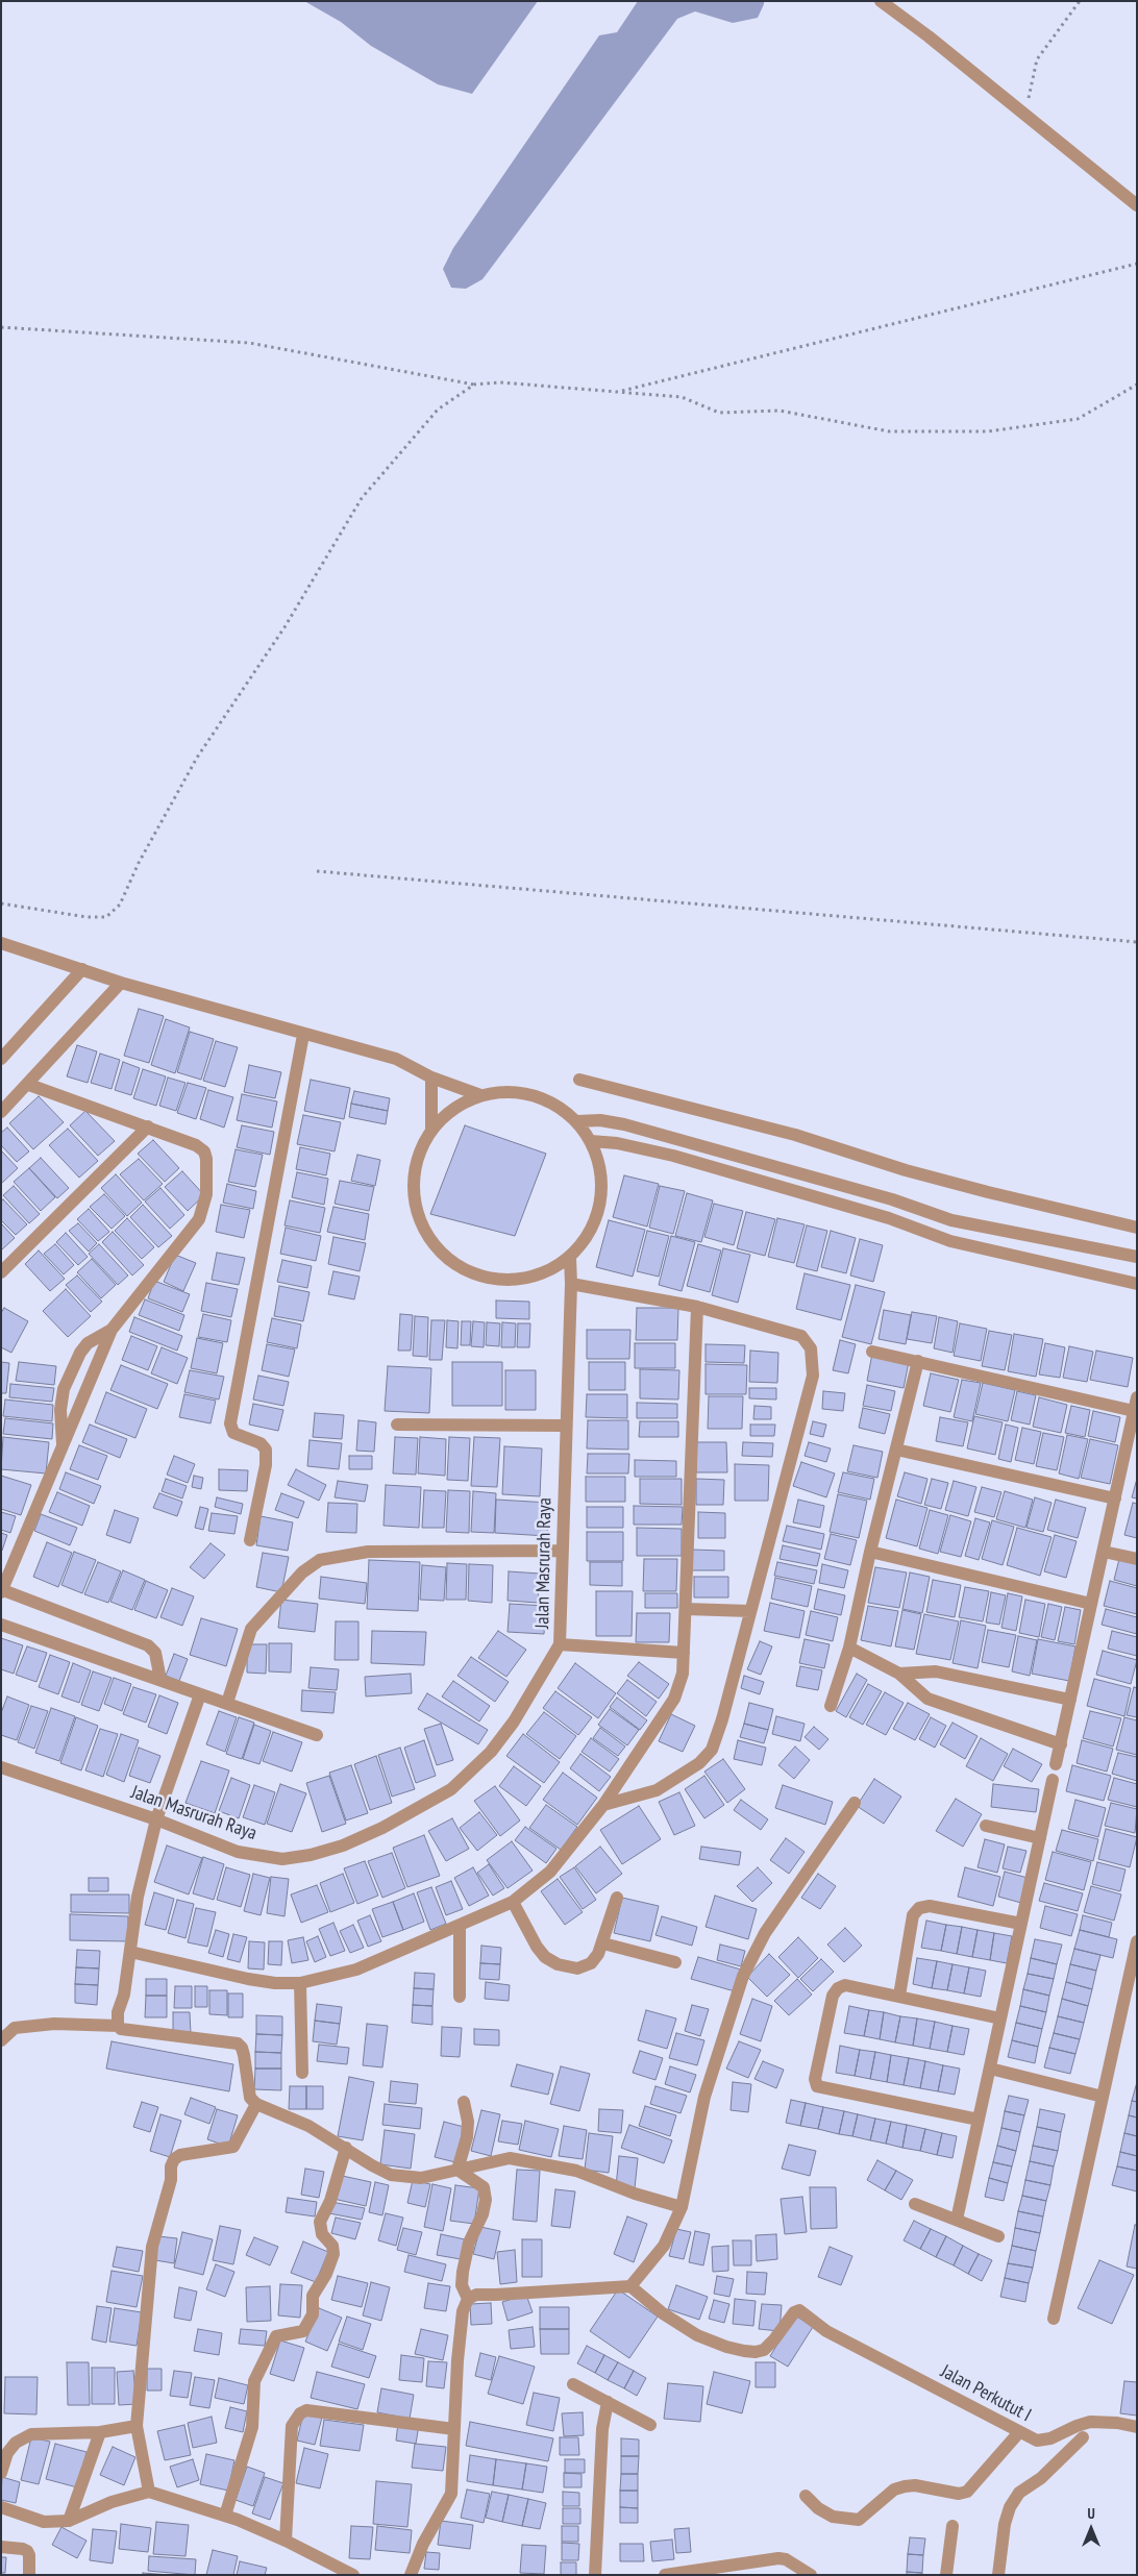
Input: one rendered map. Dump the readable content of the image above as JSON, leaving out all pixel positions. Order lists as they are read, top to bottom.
{
  "streets": {
    "street": ["Jalan Masrurah Raya", "Jalan Perkutut I"]
  },
  "north": "top"
}
